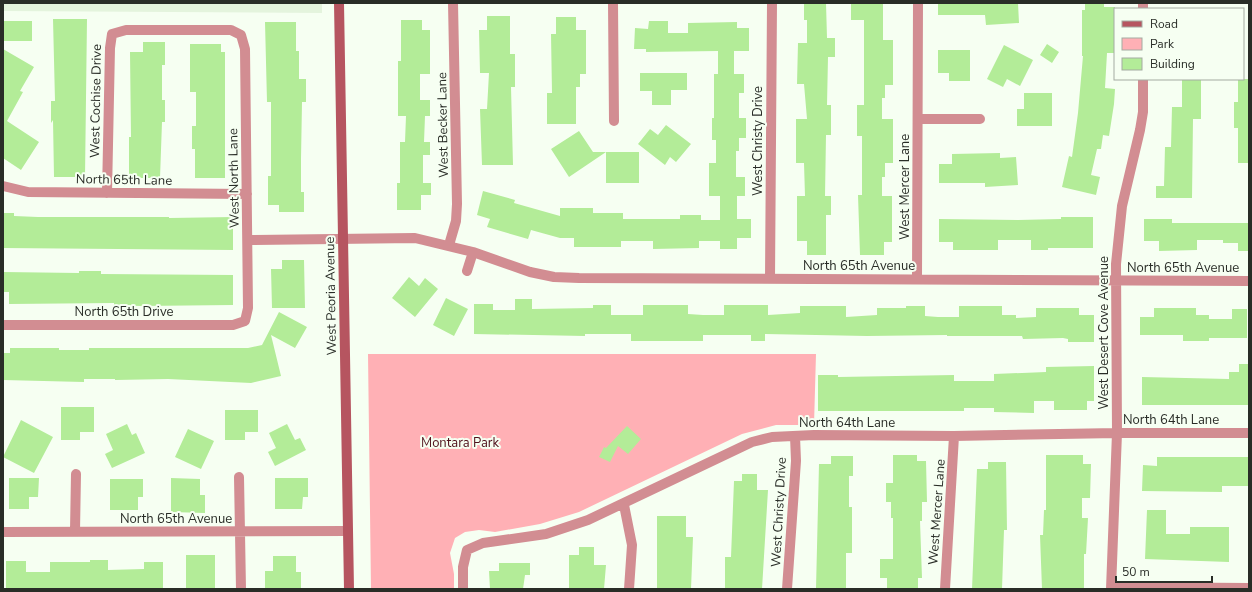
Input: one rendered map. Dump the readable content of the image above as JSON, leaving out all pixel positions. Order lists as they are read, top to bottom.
{
  "streets": {
    "main road": ["West Peoria Avenue"],
    "street": [
      "West Cochise Drive",
      "West Becker Lane",
      "West Christy Drive",
      "West North Lane",
      "North 65th Lane",
      "West Mercer Lane",
      "North 65th Avenue",
      "North 65th Drive",
      "West Desert Cove Avenue",
      "North 64th Lane"
    ]
  },
  "crossings": [
    ["West Cochise Drive", "West North Lane"],
    ["West Cochise Drive", "North 65th Lane"],
    ["West Becker Lane", "North 65th Avenue"],
    ["West Christy Drive", "North 65th Avenue"],
    ["West Christy Drive", "North 64th Lane"],
    ["West North Lane", "North 65th Lane"],
    ["West North Lane", "North 65th Avenue"],
    ["West North Lane", "North 65th Drive"],
    ["West Mercer Lane", "North 65th Avenue"],
    ["West Mercer Lane", "North 64th Lane"],
    ["North 65th Avenue", "West Peoria Avenue"],
    ["North 65th Avenue", "West Desert Cove Avenue"],
    ["West Desert Cove Avenue", "North 64th Lane"]
  ],
  "parks": ["Montara Park"],
  "legend": ["Road", "Park", "Building"],
  "scale_bar": "50 m"
}
